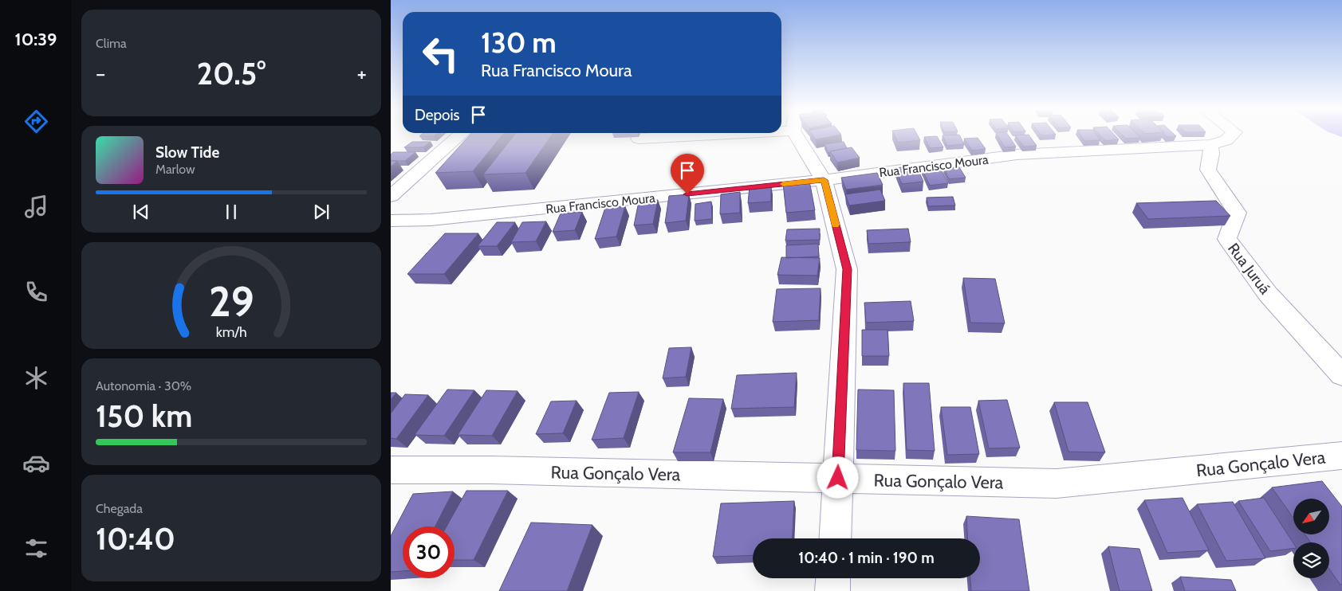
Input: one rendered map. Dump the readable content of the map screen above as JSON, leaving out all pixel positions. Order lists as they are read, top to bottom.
{
  "streets": {
    "street": ["Rua Francisco Moura", "Rua Juruá", "Rua Gonçalo Vera"]
  },
  "crossings": [
    ["Rua Francisco Moura", "Rua Juruá"]
  ],
  "north": "bottom left",
  "page": {
    "tabs": "10:39",
    "tile": [
      "Clima",
      ["Autonomia · 30%", "150 km"],
      ["Chegada", "10:40"]
    ],
    "turn": ["130 m", "Rua Francisco Moura"],
    "heat": ["−", "20.5°", "+"],
    "then": "Depois",
    "song": ["Slow Tide", "Marlow"],
    "limit": "30",
    "trip": "10:40 · 1 min · 190 m",
    "gauge": ["29", "km/h"]
  }
}
